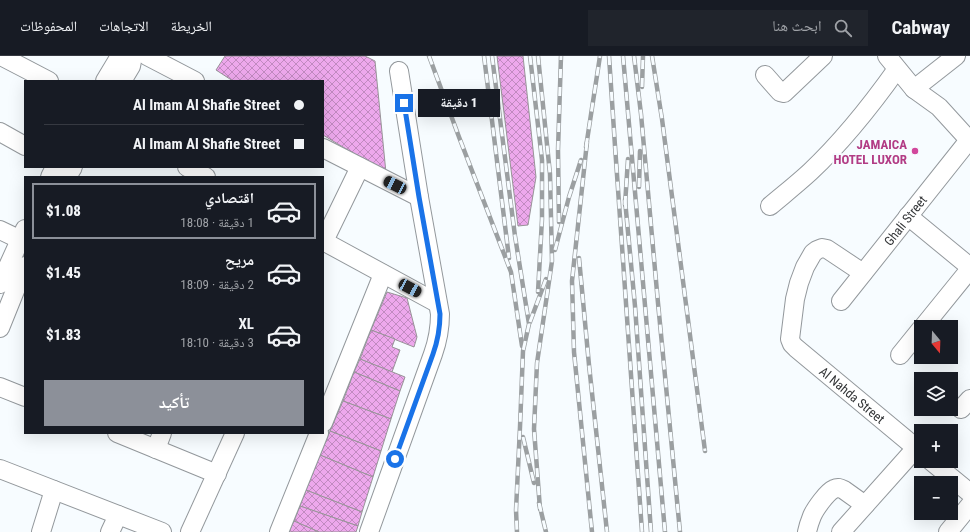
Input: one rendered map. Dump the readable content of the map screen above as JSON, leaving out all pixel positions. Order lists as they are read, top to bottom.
{
  "streets": {
    "street": ["Ghali Street", "Al Nahda Street"]
  },
  "crossings": [
    ["Ghali Street", "Al Nahda Street"]
  ],
  "places": ["JAMAICA HOTEL LUXOR"],
  "north": "bottom",
  "page": {
    "header": "Cabway",
    "search": "ابحث هنا",
    "nav": ["الخريطة", "الاتجاهات", "المحفوظات"],
    "banner": ["Al Imam Al Shafie Street", "Al Imam Al Shafie Street"],
    "bubble": "1 دقيقة",
    "list": [
      {
        "name": "اقتصادي",
        "note": "1 دقيقة · 18:08",
        "value": "$1.08"
      },
      {
        "name": "مريح",
        "note": "2 دقيقة · 18:09",
        "value": "$1.45"
      },
      {
        "name": "XL",
        "note": "3 دقيقة · 18:10",
        "value": "$1.83"
      }
    ],
    "map_buttons": ["+", "−"],
    "buttons": "تأكيد"
  }
}
